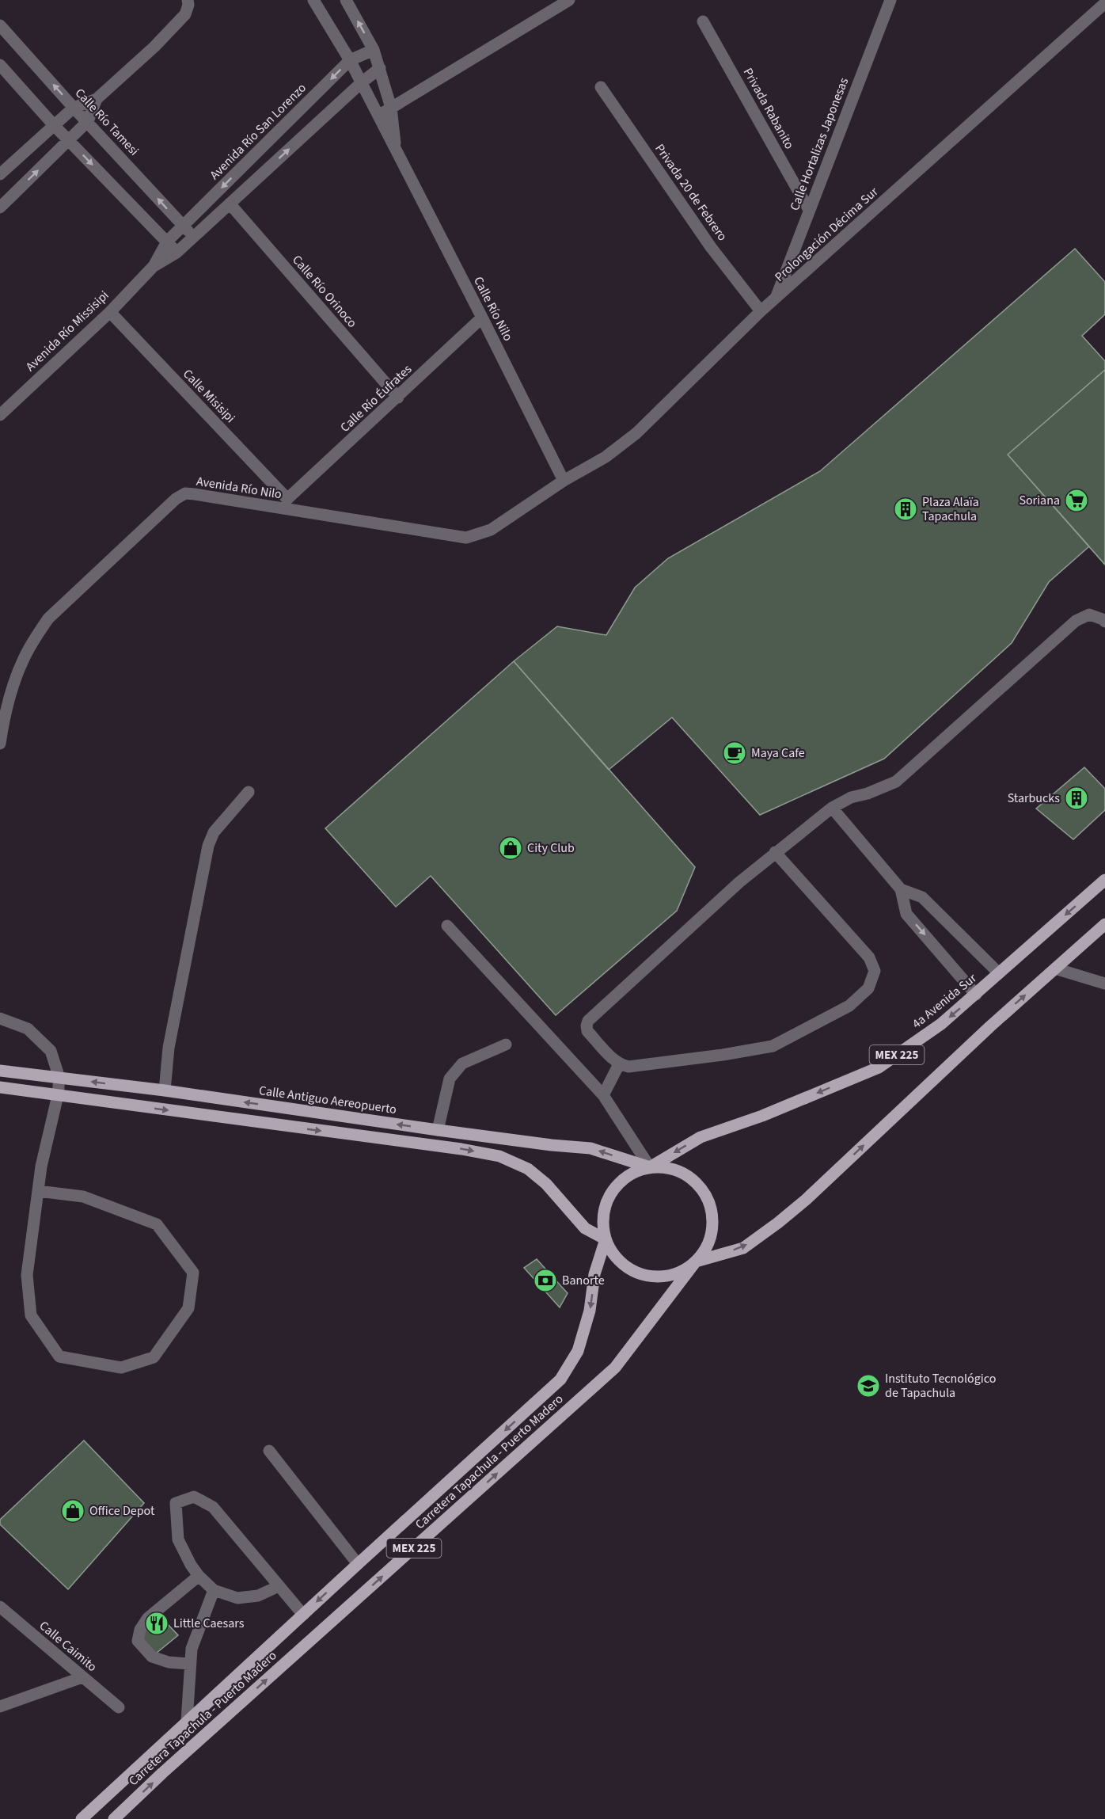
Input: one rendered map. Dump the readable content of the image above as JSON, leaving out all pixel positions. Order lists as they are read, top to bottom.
{
  "streets": {
    "main road": [
      "4a Avenida Sur",
      "MEX 225",
      "Calle Antiguo Aereopuerto",
      "Carretera Tapachula - Puerto Madero"
    ],
    "street": [
      "Privada Rabanito",
      "Calle Río Tamesi",
      "Avenida Río San Lorenzo",
      "Calle Hortalizas Japonesas",
      "Privada 20 de Febrero",
      "Prolongación Décima Sur",
      "Calle Río Orinoco",
      "Calle Río Nilo",
      "Avenida Río Missisipi",
      "Calle Misisipi",
      "Calle Río Éufrates",
      "Avenida Río Nilo",
      "Calle Caimito"
    ]
  },
  "crossings": [
    ["Privada Rabanito", "Calle Hortalizas Japonesas"],
    ["Calle Río Tamesi", "Avenida Río San Lorenzo"],
    ["Avenida Río San Lorenzo", "Calle Río Nilo"],
    ["Avenida Río San Lorenzo", "Avenida Río Missisipi"],
    ["Calle Hortalizas Japonesas", "Prolongación Décima Sur"],
    ["Privada 20 de Febrero", "Prolongación Décima Sur"],
    ["Prolongación Décima Sur", "Calle Río Nilo"],
    ["Prolongación Décima Sur", "Avenida Río Nilo"],
    ["Calle Río Orinoco", "Calle Río Éufrates"],
    ["Calle Río Nilo", "Calle Río Éufrates"],
    ["Calle Río Nilo", "Avenida Río Nilo"],
    ["Avenida Río Missisipi", "Calle Misisipi"],
    ["Calle Misisipi", "Calle Río Éufrates"],
    ["Calle Misisipi", "Avenida Río Nilo"],
    ["Calle Río Éufrates", "Avenida Río Nilo"],
    ["4a Avenida Sur", "MEX 225"],
    ["4a Avenida Sur", "Calle Antiguo Aereopuerto"],
    ["4a Avenida Sur", "Carretera Tapachula - Puerto Madero"],
    ["MEX 225", "Calle Antiguo Aereopuerto"],
    ["MEX 225", "Carretera Tapachula - Puerto Madero"],
    ["Calle Antiguo Aereopuerto", "Carretera Tapachula - Puerto Madero"]
  ],
  "places": {
    "supermarket": ["Soriana"],
    "building": ["Plaza Alaïa Tapachula", "Starbucks"],
    "cafe": ["Maya Cafe"],
    "shop": ["City Club", "Office Depot"],
    "bank": ["Banorte"],
    "school or university": ["Instituto Tecnológico de Tapachula"],
    "restaurant": ["Little Caesars"]
  }
}
